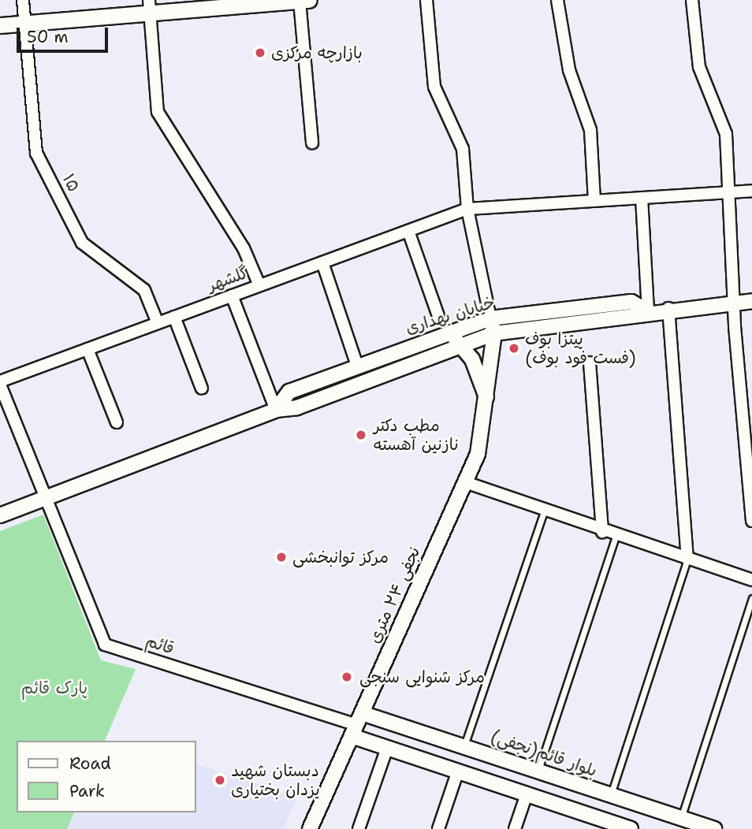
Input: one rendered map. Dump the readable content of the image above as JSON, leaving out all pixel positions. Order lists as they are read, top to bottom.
{
  "streets": {
    "street": [
      "۱۵",
      "گلشهر",
      "خیابان بهداری",
      "نجفی ۲۴ متری",
      "قائم",
      "بلوار قائم(نجفی)"
    ]
  },
  "crossings": [
    ["۱۵", "گلشهر"],
    ["خیابان بهداری", "نجفی ۲۴ متری"],
    ["خیابان بهداری", "قائم"],
    ["نجفی ۲۴ متری", "قائم"],
    ["نجفی ۲۴ متری", "بلوار قائم(نجفی)"],
    ["قائم", "بلوار قائم(نجفی)"]
  ],
  "parks": ["پارک قائم"],
  "places": [
    "بازارچه مرکزی",
    "پیتزا بوف (فست فود بوف)",
    "مطب دکتر نازنین آهسته",
    "مرکز توانبخشی",
    "مرکز شنوایی سنجی",
    "دبستان شهید یزدان بختیاری"
  ],
  "legend": ["Road", "Park"],
  "scale_bar": "50 m"
}
